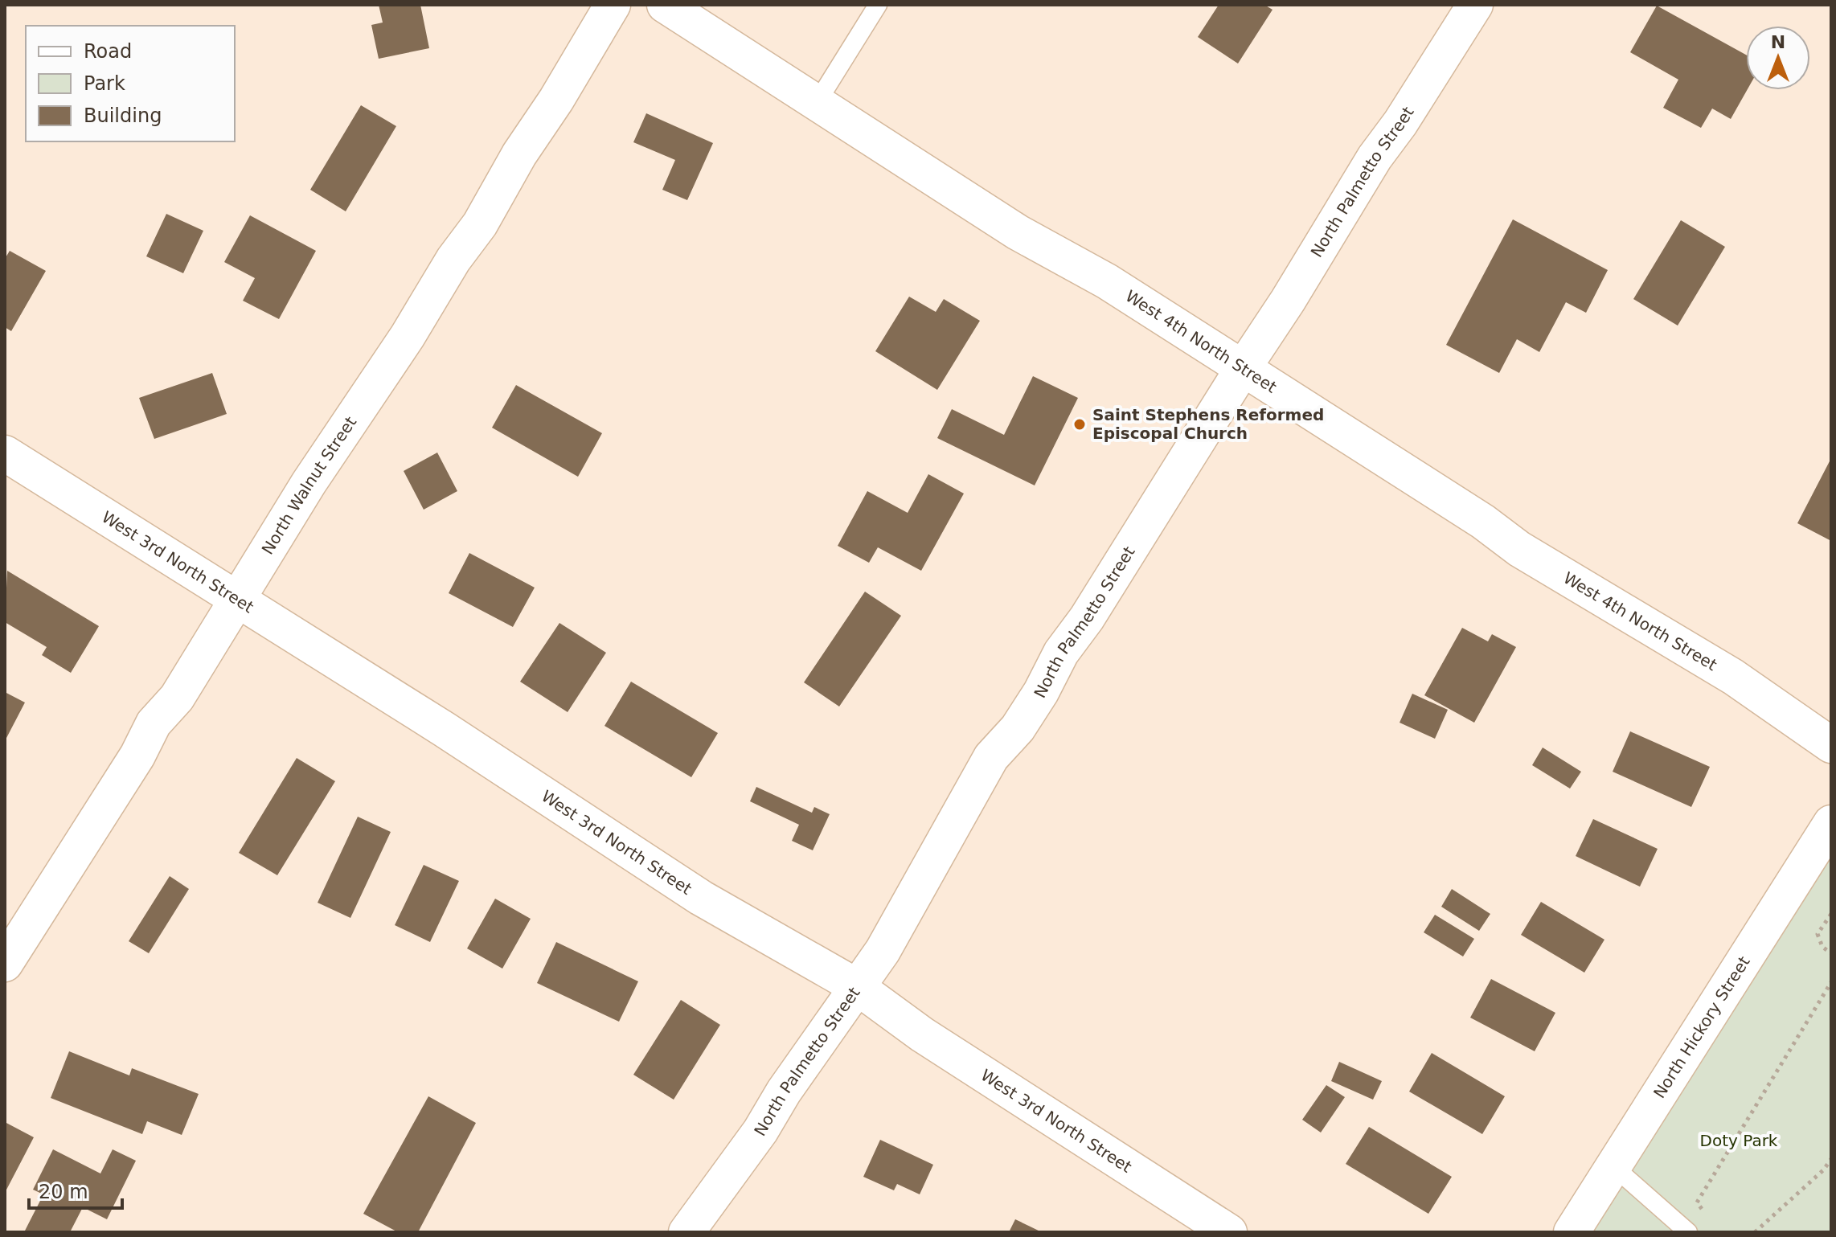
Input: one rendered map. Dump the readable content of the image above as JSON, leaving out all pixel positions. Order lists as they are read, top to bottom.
{
  "streets": {
    "street": [
      "North Palmetto Street",
      "West 4th North Street",
      "North Walnut Street",
      "West 3rd North Street",
      "North Hickory Street"
    ]
  },
  "crossings": [
    ["North Palmetto Street", "West 4th North Street"],
    ["North Palmetto Street", "West 3rd North Street"],
    ["North Walnut Street", "West 3rd North Street"]
  ],
  "parks": ["Doty Park"],
  "places": ["Saint Stephens Reformed Episcopal Church"],
  "legend": ["Road", "Park", "Building"],
  "scale_bar": "20 m",
  "north": "top"
}
